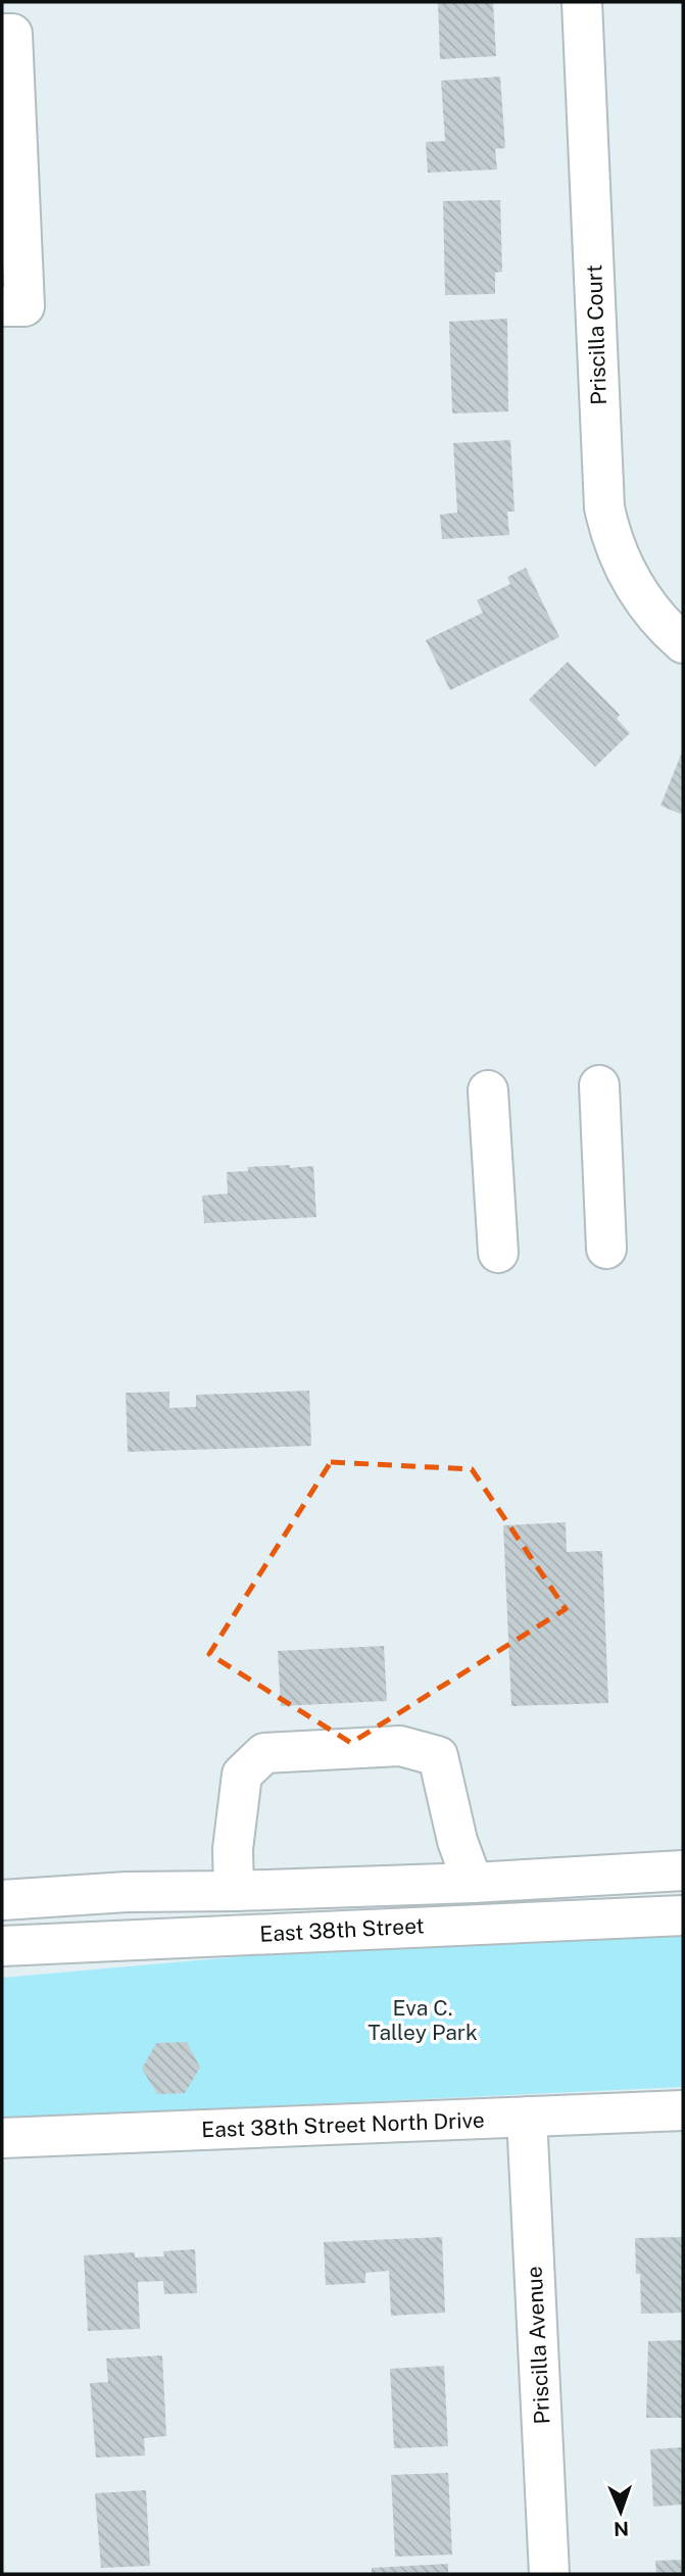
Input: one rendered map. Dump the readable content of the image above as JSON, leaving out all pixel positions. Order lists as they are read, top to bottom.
{
  "streets": {
    "street": [
      "Priscilla Court",
      "East 38th Street",
      "East 38th Street North Drive",
      "Priscilla Avenue"
    ]
  },
  "crossings": [
    ["East 38th Street North Drive", "Priscilla Avenue"]
  ],
  "parks": ["Eva C. Talley Park"],
  "north": "bottom"
}
